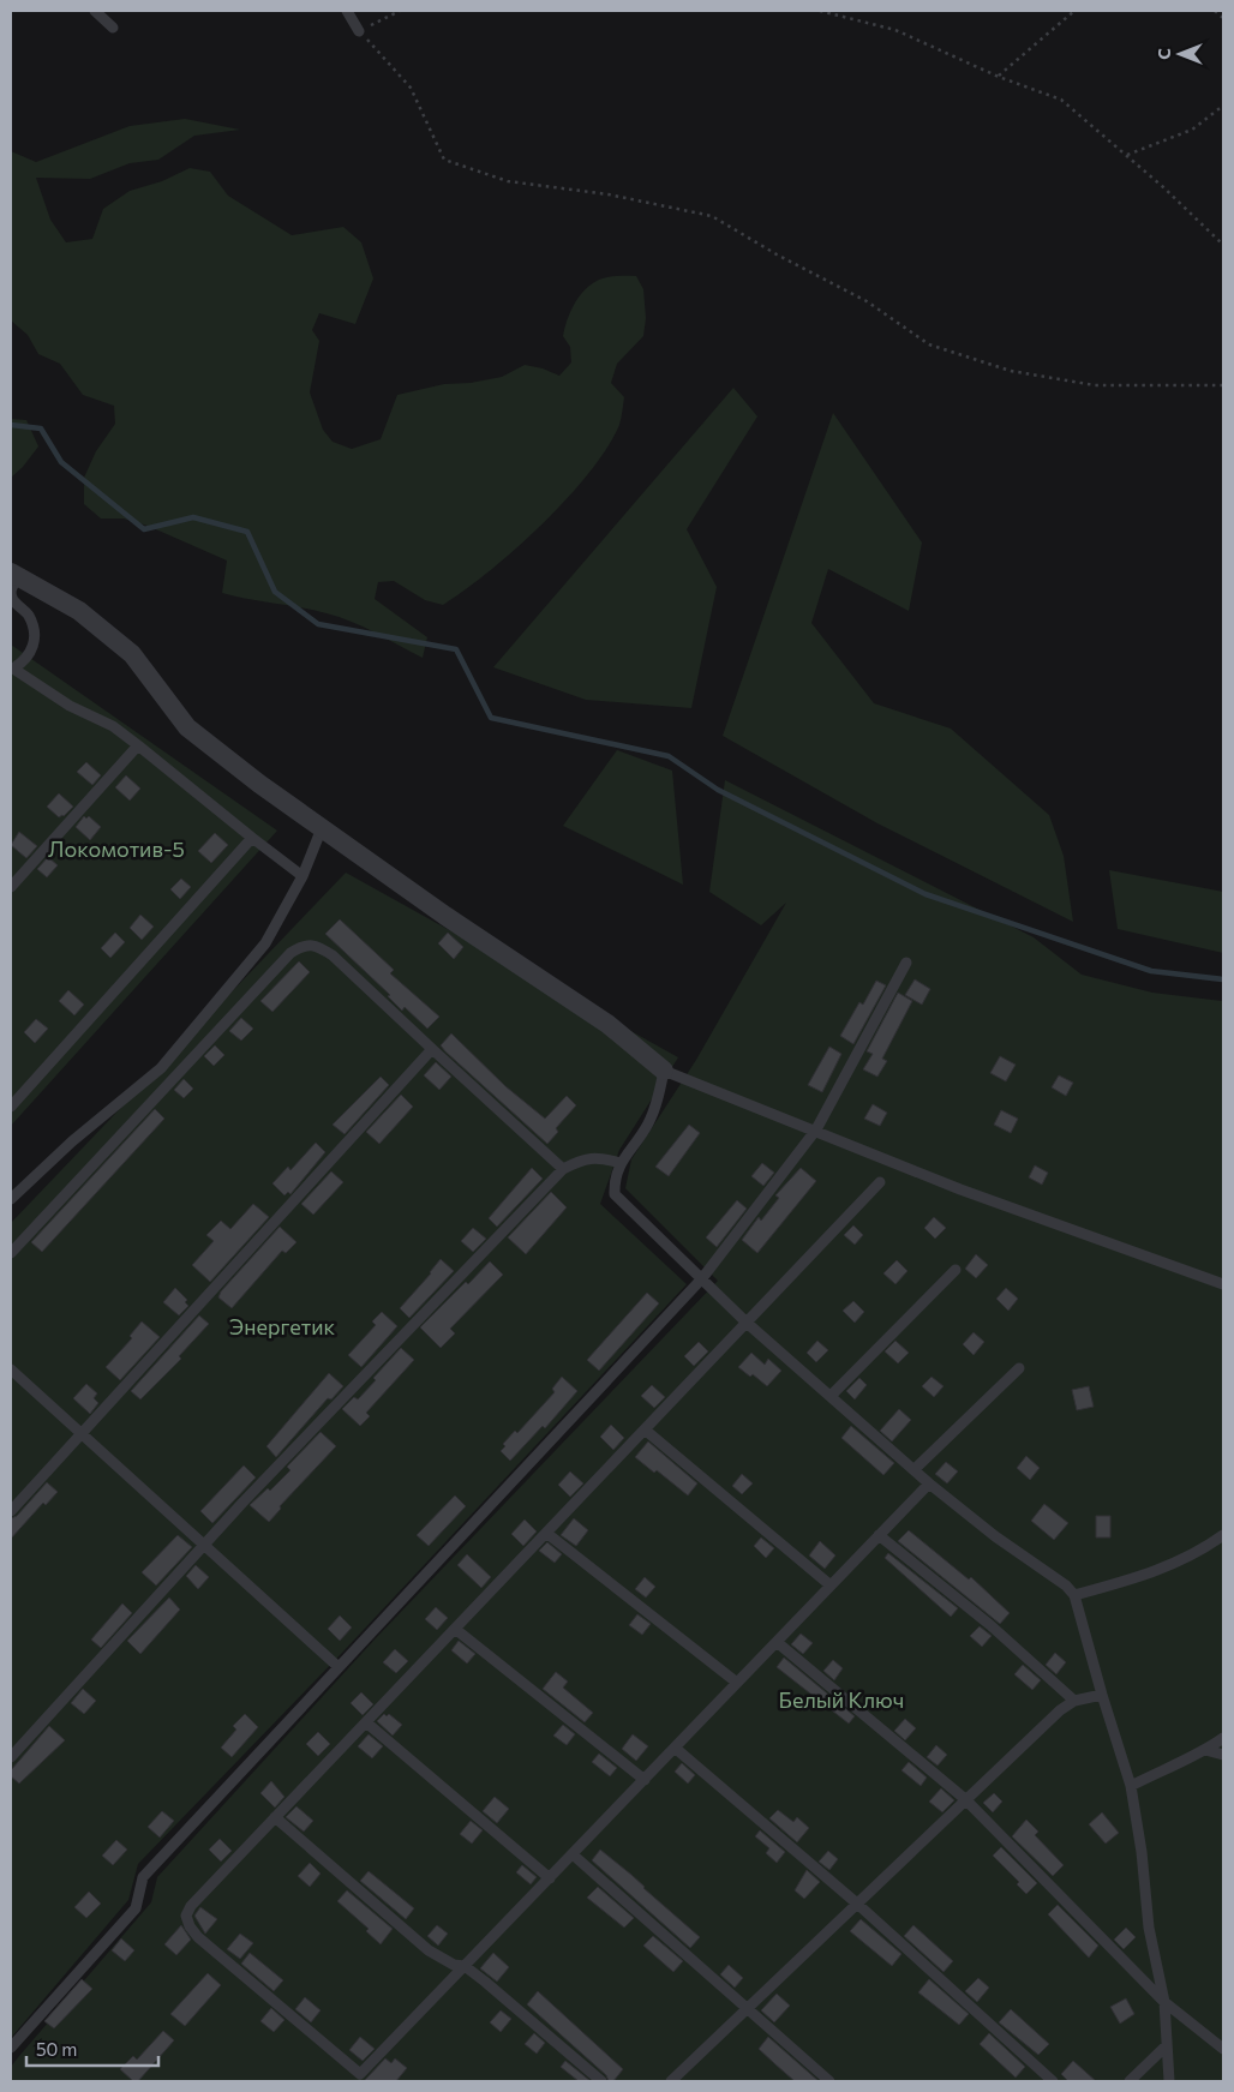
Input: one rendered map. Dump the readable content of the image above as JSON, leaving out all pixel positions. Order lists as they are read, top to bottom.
{
  "parks": ["Локомотив-5", "Энергетик", "Белый Ключ"],
  "scale_bar": "50 m",
  "north": "left"
}
